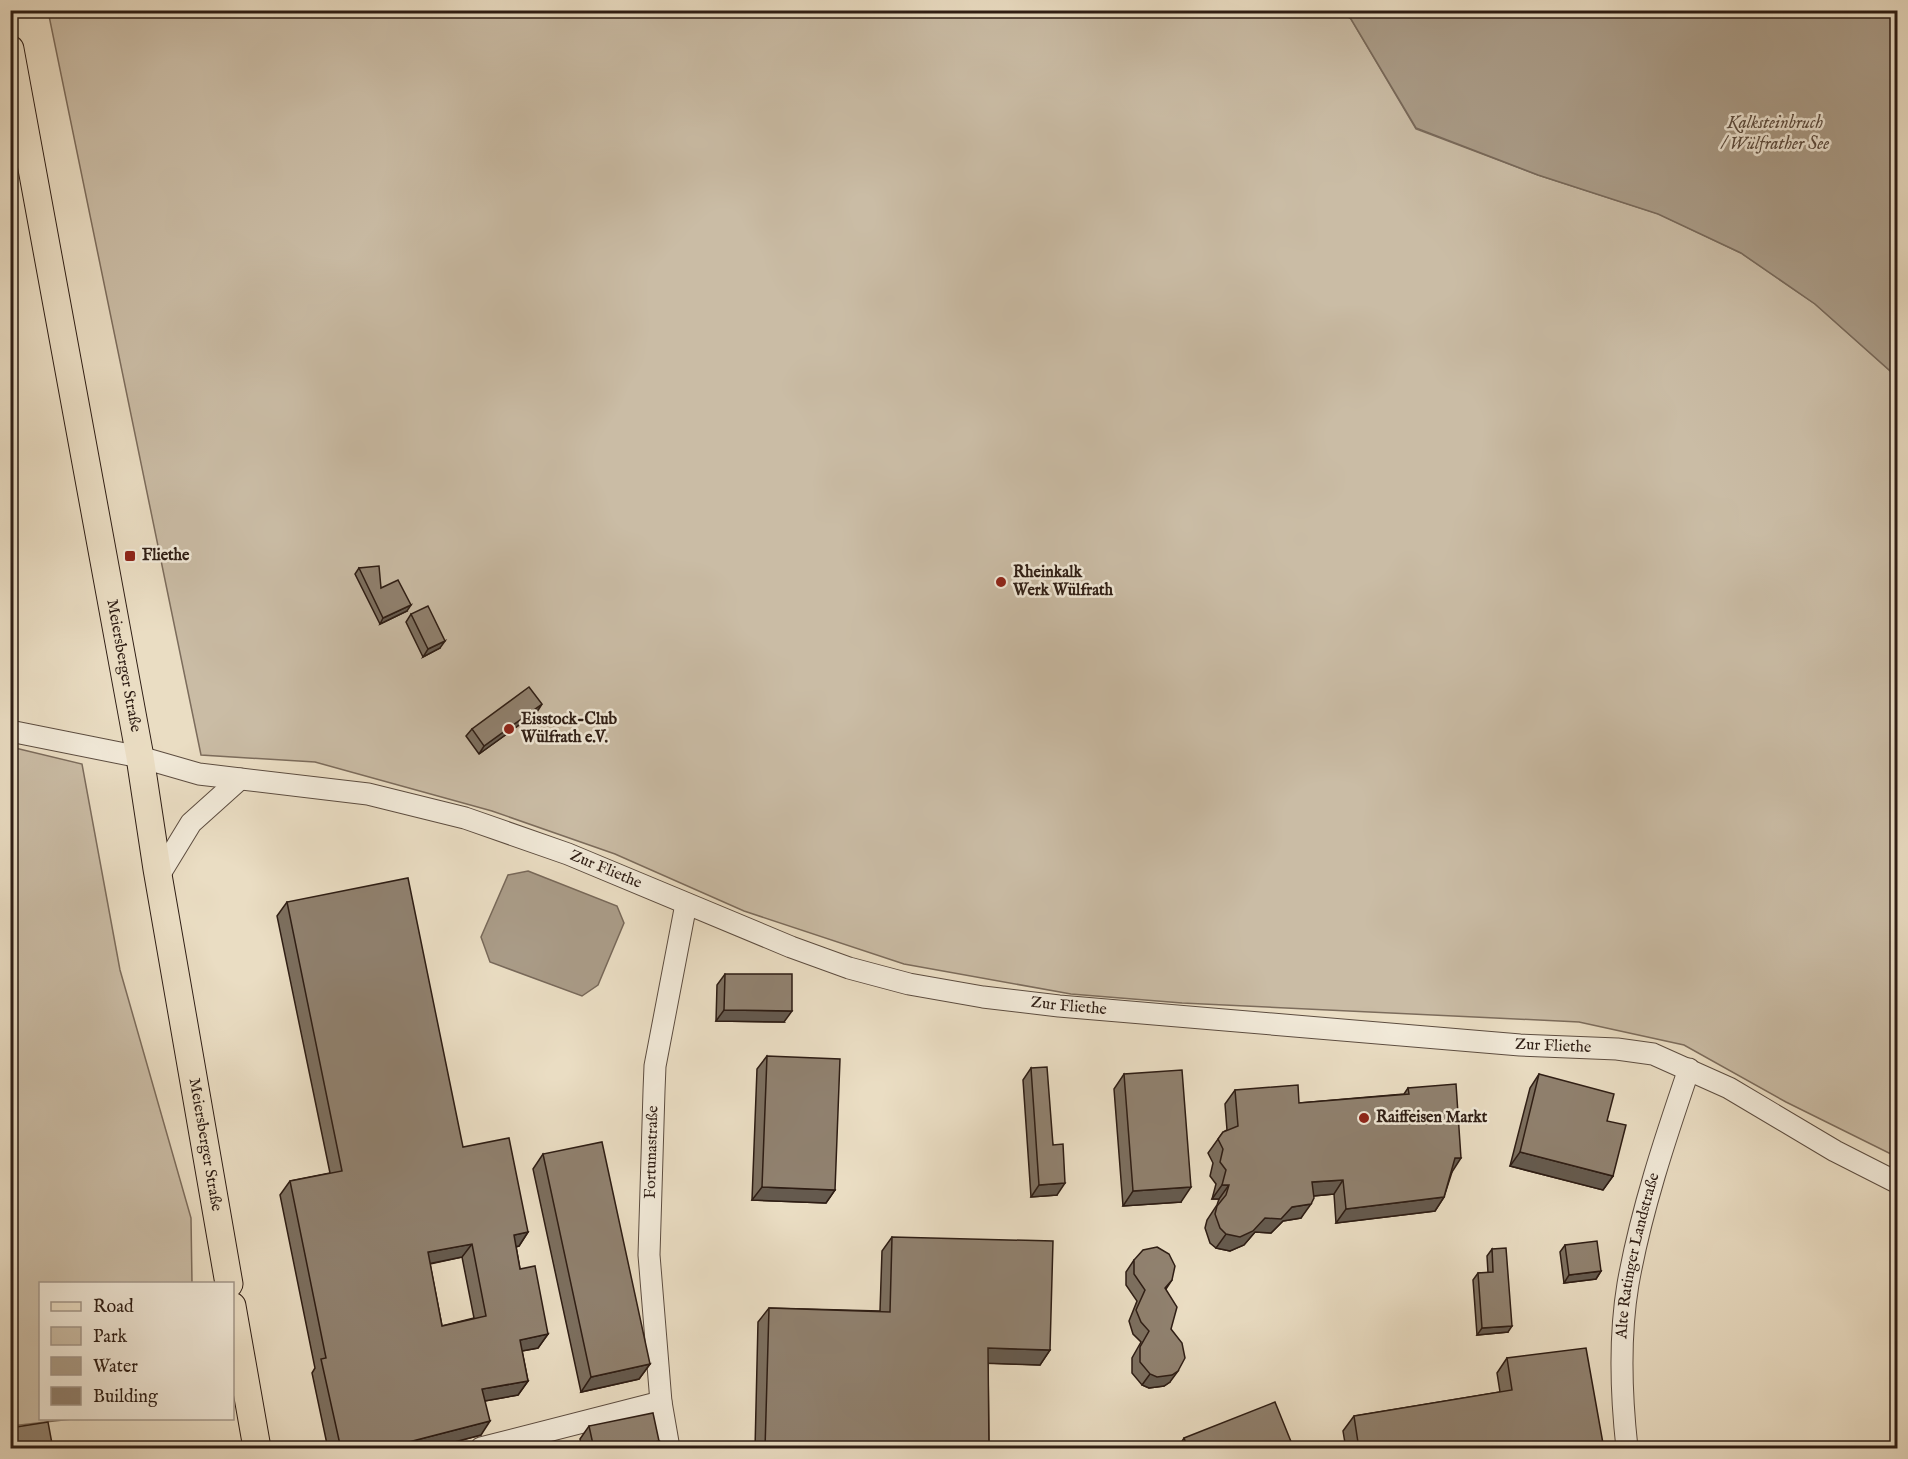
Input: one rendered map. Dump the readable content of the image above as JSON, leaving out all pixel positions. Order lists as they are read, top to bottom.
{
  "streets": {
    "main road": ["Meiersberger Straße"],
    "street": ["Zur Fliethe", "Fortunastraße", "Alte Ratinger Landstraße"]
  },
  "crossings": [
    ["Meiersberger Straße", "Zur Fliethe"],
    ["Zur Fliethe", "Fortunastraße"],
    ["Zur Fliethe", "Alte Ratinger Landstraße"]
  ],
  "water": ["Kalksteinbruch / Wülfrather See"],
  "places": {
    "transit": ["Fliethe"],
    "other": ["Rheinkalk Werk Wülfrath", "Eisstock-Club Wülfrath e.V.", "Raiffeisen Markt"]
  },
  "legend": [
    "Road",
    "Park",
    "Water",
    "Building"
  ]
}
